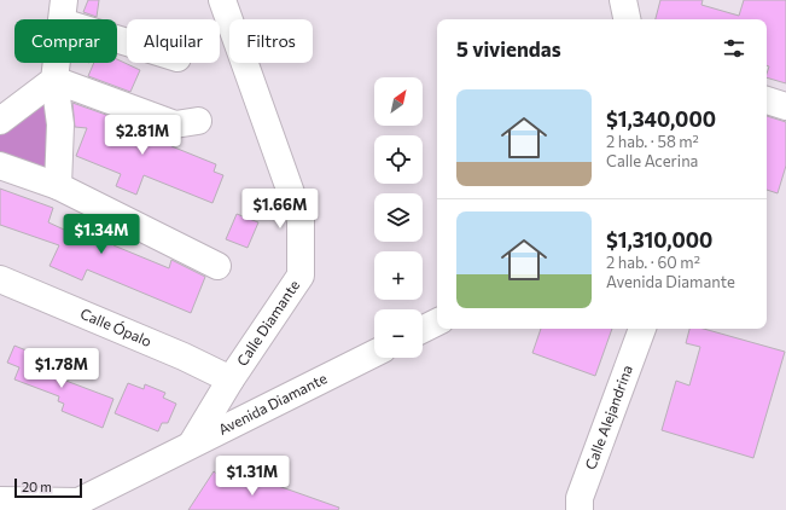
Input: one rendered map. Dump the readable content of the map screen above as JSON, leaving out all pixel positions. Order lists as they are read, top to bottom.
{
  "streets": {
    "street": [
      "Calle Diamante",
      "Calle Ópalo",
      "Avenida Diamante",
      "Calle Alejandrina"
    ]
  },
  "crossings": [
    ["Calle Diamante", "Calle Ópalo"],
    ["Calle Diamante", "Avenida Diamante"]
  ],
  "scale_bar": "20 m",
  "north": "top right",
  "page": {
    "chip": ["Comprar", "Alquilar", "Filtros"],
    "heading": "5 viviendas",
    "map_buttons": ["+", "−"],
    "list": [
      {
        "name": "$1,340,000",
        "note": "2 hab. · 58 m² · Calle Acerina"
      },
      {
        "name": "$1,310,000",
        "note": "2 hab. · 60 m² · Avenida Diamante"
      }
    ],
    "price": [
      "$2.81M",
      "$1.66M",
      "$1.34M",
      "$1.78M",
      "$1.31M"
    ],
    "scale": "20 m"
  }
}
